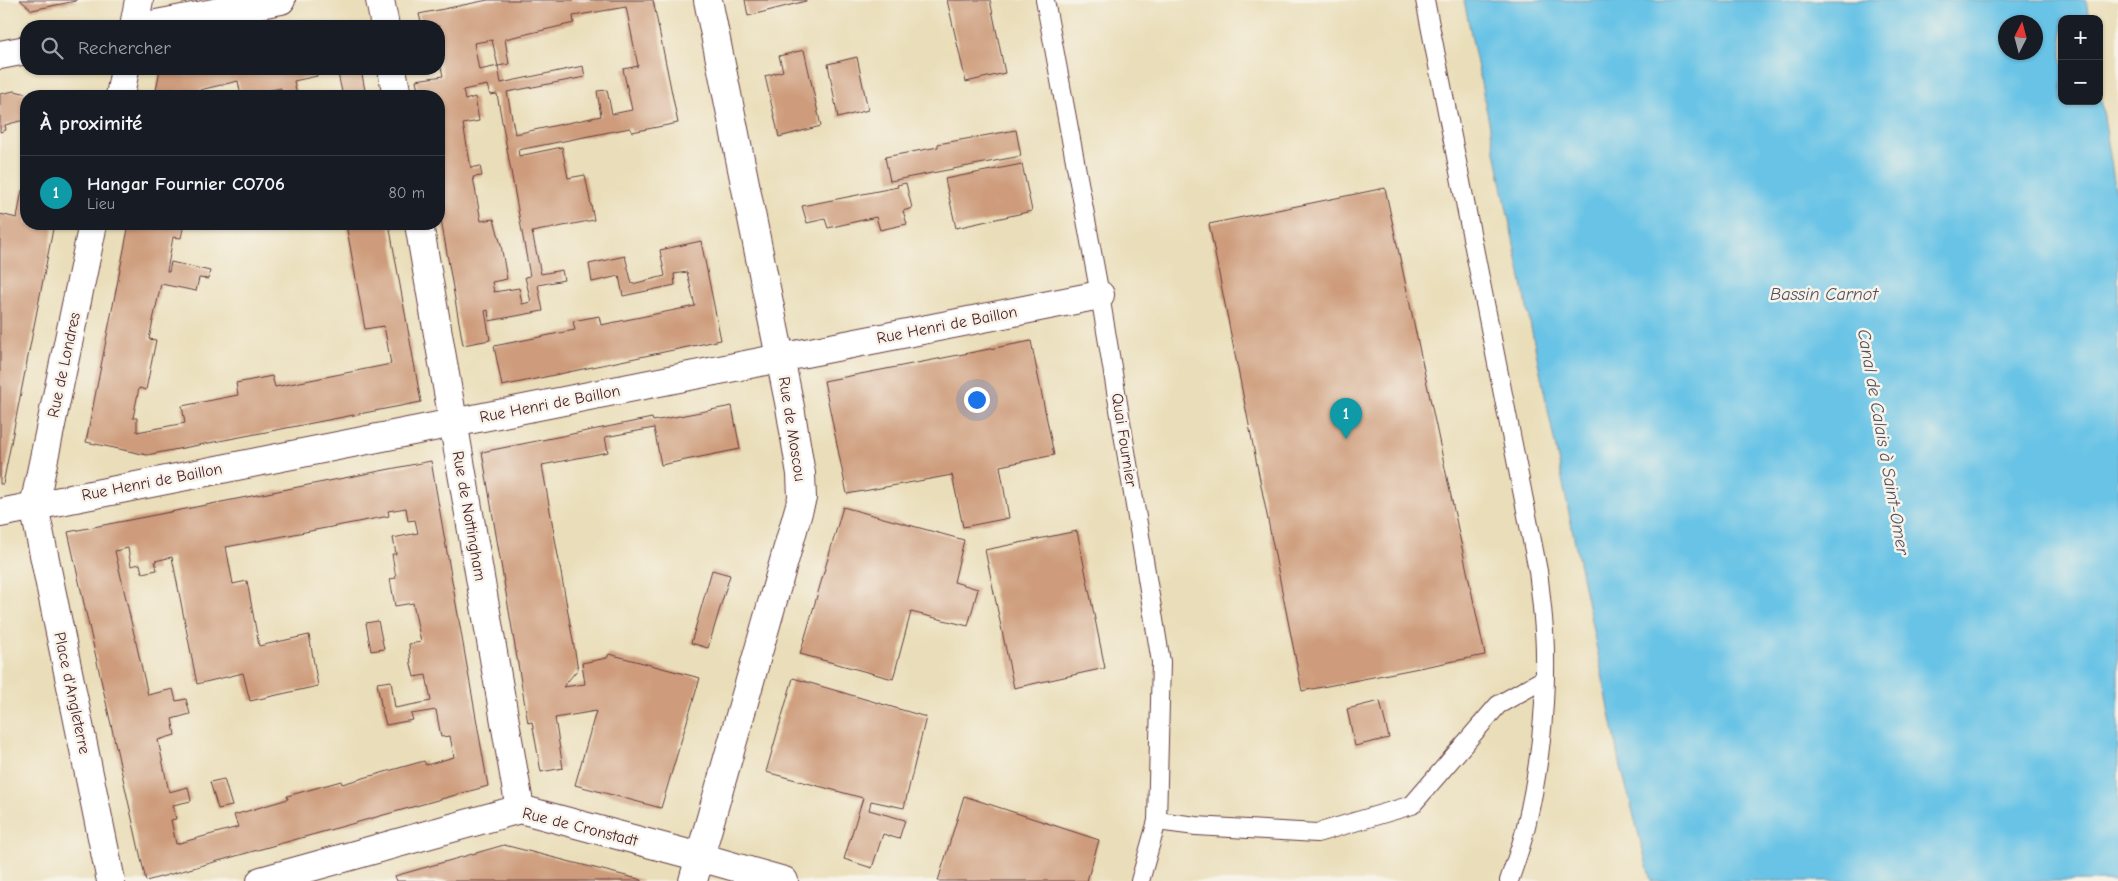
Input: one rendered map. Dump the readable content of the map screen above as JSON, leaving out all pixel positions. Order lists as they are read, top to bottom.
{
  "streets": {
    "street": [
      "Rue Henri de Baillon",
      "Rue de Londres",
      "Rue de Moscou",
      "Rue de Nottingham",
      "Place d'Angleterre",
      "Rue de Cronstadt"
    ],
    "lane": ["Quai Fournier"]
  },
  "crossings": [
    ["Rue Henri de Baillon", "Rue de Londres"],
    ["Rue Henri de Baillon", "Rue de Moscou"],
    ["Rue Henri de Baillon", "Quai Fournier"],
    ["Rue Henri de Baillon", "Rue de Nottingham"],
    ["Rue Henri de Baillon", "Place d'Angleterre"],
    ["Rue de Londres", "Place d'Angleterre"],
    ["Rue de Moscou", "Rue de Cronstadt"],
    ["Rue de Nottingham", "Rue de Cronstadt"]
  ],
  "water": ["Bassin Carnot", "Canal de Calais à Saint-Omer"],
  "north": "top",
  "page": {
    "map_buttons": ["+", "−"],
    "search": "Rechercher",
    "heading": "À proximité",
    "list": [
      {
        "mark": "1",
        "name": "Hangar Fournier CO706",
        "note": "Lieu",
        "value": "80 m"
      }
    ],
    "pins": "1"
  }
}
